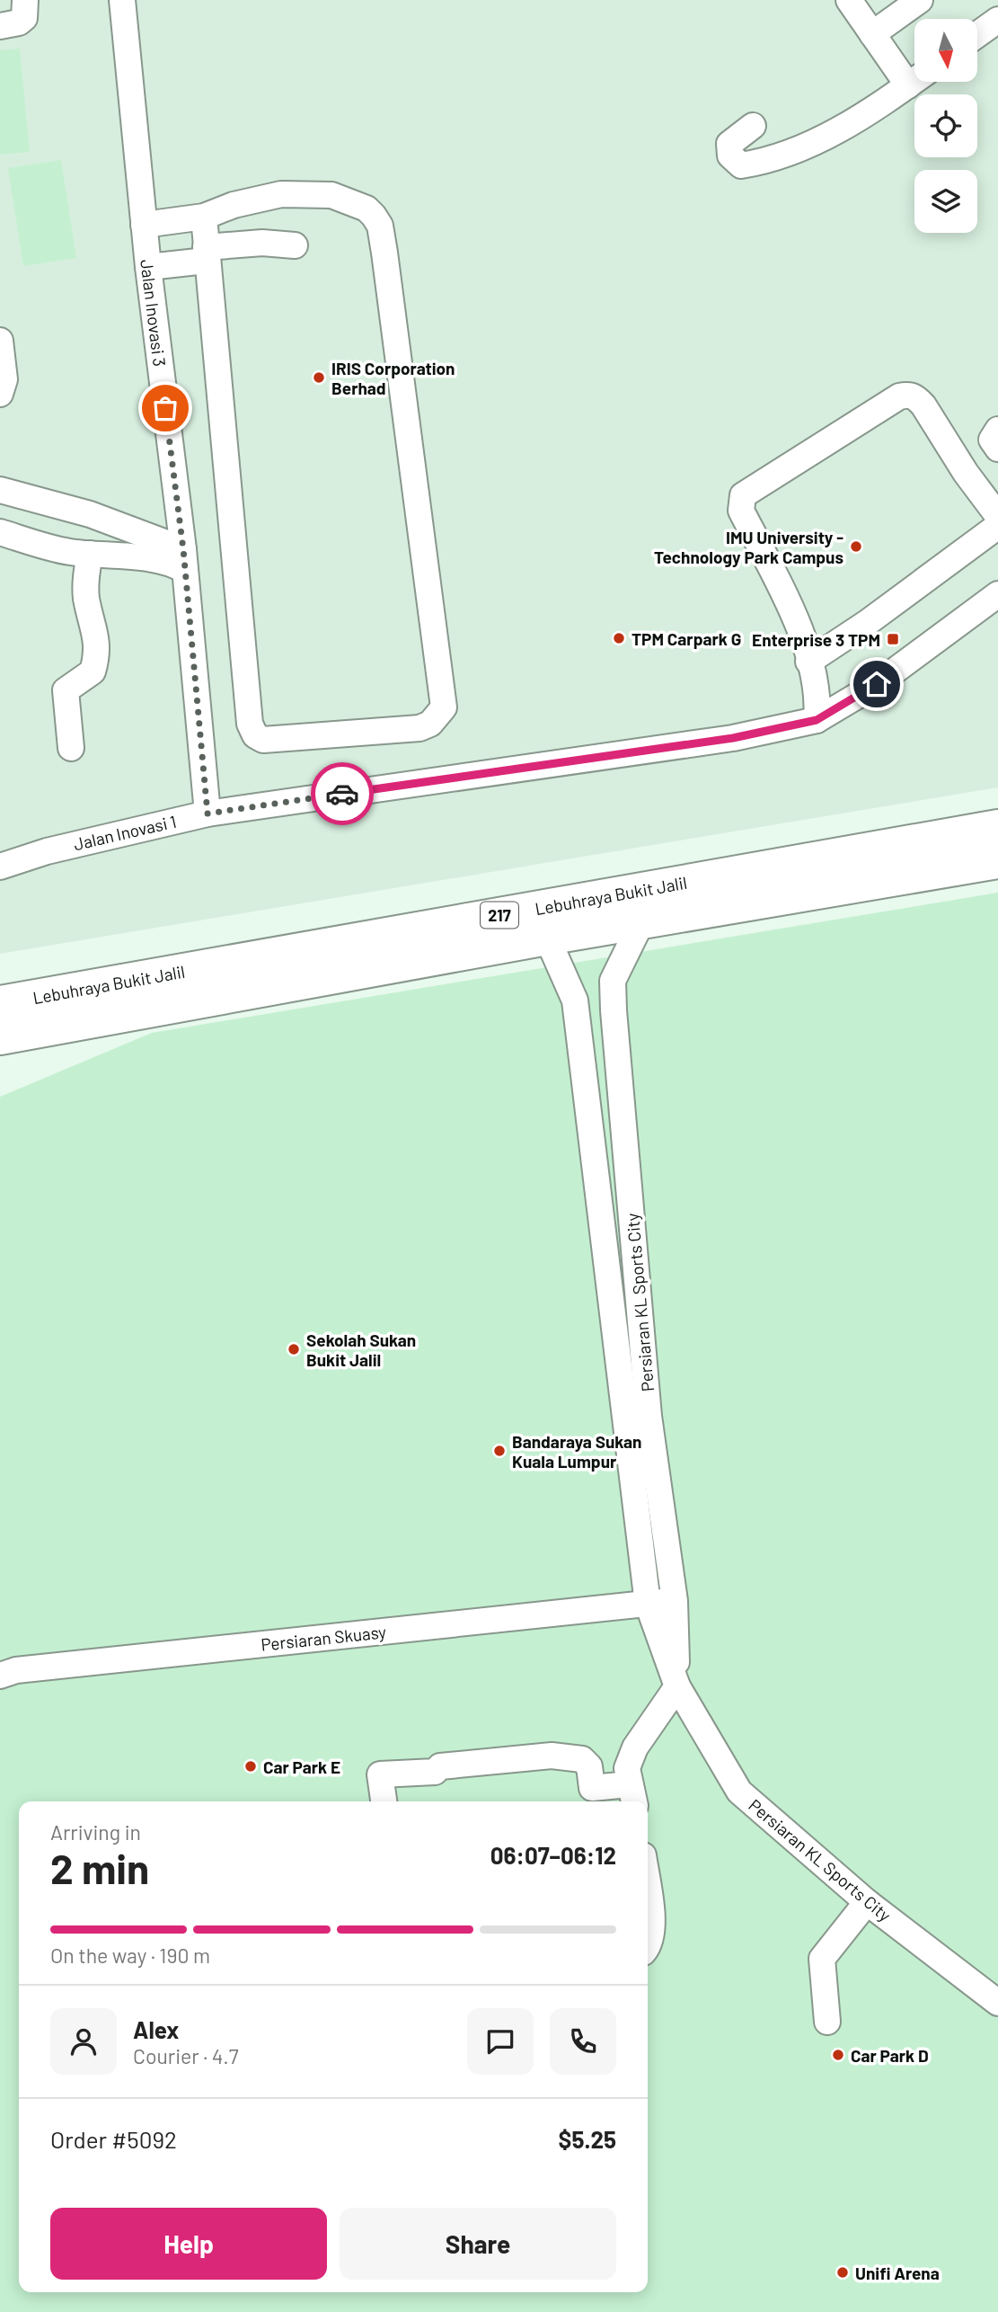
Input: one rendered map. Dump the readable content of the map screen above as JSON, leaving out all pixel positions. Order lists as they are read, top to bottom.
{
  "streets": {
    "highway": ["Lebuhraya Bukit Jalil", "217"],
    "street": [
      "Jalan Inovasi 3",
      "Jalan Inovasi 1",
      "Persiaran KL Sports City",
      "Persiaran Skuasy"
    ]
  },
  "crossings": [
    ["Jalan Inovasi 3", "Jalan Inovasi 1"],
    ["Lebuhraya Bukit Jalil", "Persiaran KL Sports City"],
    ["Persiaran KL Sports City", "Persiaran Skuasy"]
  ],
  "places": {
    "other": [
      "IRIS Corporation Berhad",
      "IMU University - Technology Park Campus",
      "TPM Carpark G",
      "Sekolah Sukan Bukit Jalil",
      "Bandaraya Sukan Kuala Lumpur",
      "Car Park E",
      "Car Park D",
      "Unifi Arena"
    ],
    "transit": ["Enterprise 3 TPM"]
  },
  "north": "bottom",
  "page": {
    "heading": ["2 min", "Arriving in", "06:07–06:12"],
    "panel": [
      "Alex",
      "Courier · 4.7",
      "Order #5092",
      "$5.25"
    ],
    "bar": "On the way · 190 m",
    "buttons": ["Help", "Share"]
  }
}
